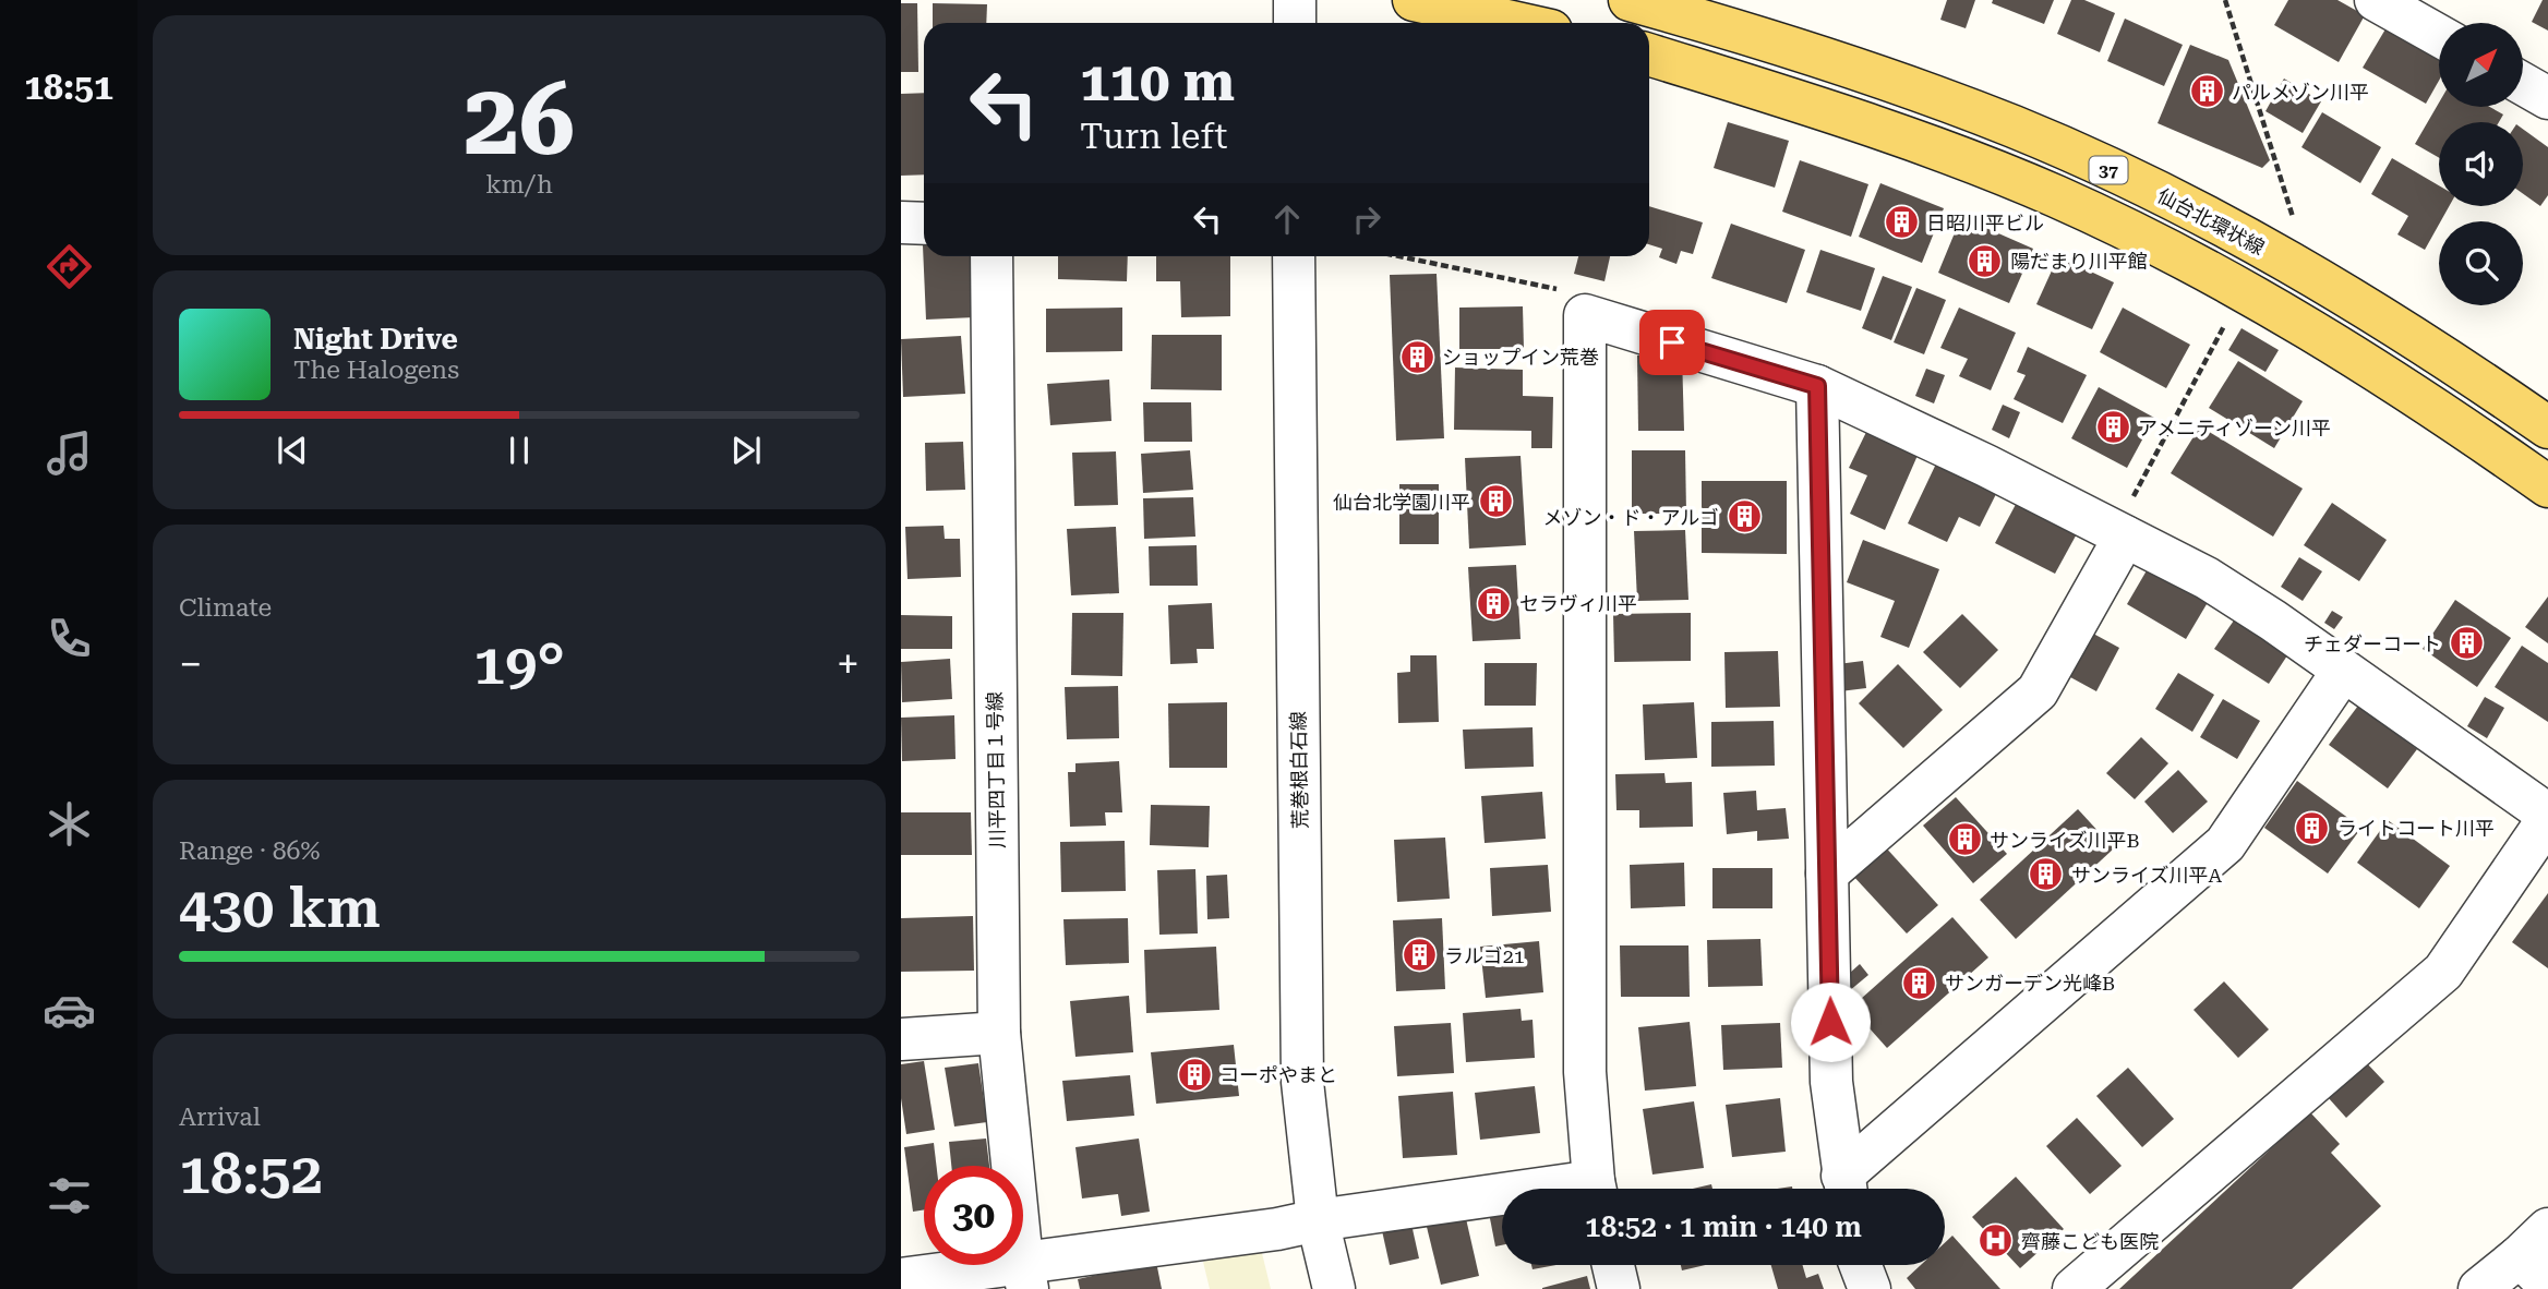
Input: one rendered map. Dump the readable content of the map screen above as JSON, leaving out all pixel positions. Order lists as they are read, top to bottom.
{
  "streets": {
    "main road": ["37", "仙台北環状線"],
    "street": ["川平四丁目１号線", "荒巻根白石線"]
  },
  "places": {
    "building": [
      "パルメゾン川平",
      "日昭川平ビル",
      "陽だまり川平館",
      "ショップイン荒巻",
      "アメニティゾーン川平",
      "仙台北学園川平",
      "メゾン・ド・アルゴ",
      "セラヴィ川平",
      "チェダーコート",
      "ライトコート川平",
      "サンライズ川平B",
      "サンライズ川平A",
      "ラルゴ21",
      "サンガーデン光峰B",
      "コーポやまと"
    ],
    "hospital": ["齊藤こども医院"]
  },
  "north": "top right",
  "page": {
    "tabs": "18:51",
    "tile": [
      ["26", "km/h"],
      "Climate",
      ["Range · 86%", "430 km"],
      ["Arrival", "18:52"]
    ],
    "turn": ["110 m", "Turn left"],
    "song": ["Night Drive", "The Halogens"],
    "heat": ["−", "19°", "+"],
    "limit": "30",
    "trip": "18:52 · 1 min · 140 m"
  }
}
